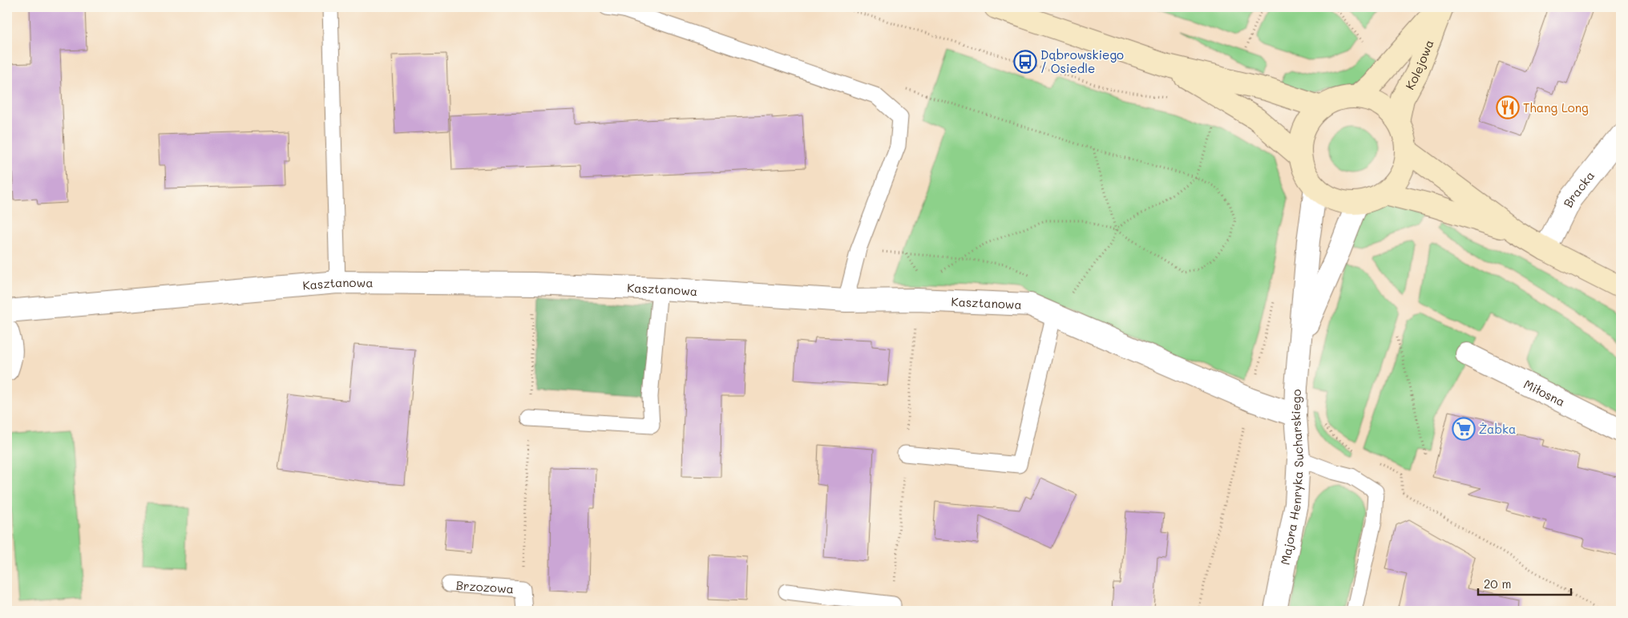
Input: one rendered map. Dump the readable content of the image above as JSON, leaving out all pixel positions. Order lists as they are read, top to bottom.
{
  "streets": {
    "street": [
      "Kolejowa",
      "Bracka",
      "Kasztanowa",
      "Miłosna",
      "Majora Henryka Sucharskiego"
    ],
    "lane": ["Brzozowa"]
  },
  "crossings": [
    ["Kolejowa", "Majora Henryka Sucharskiego"],
    ["Kasztanowa", "Majora Henryka Sucharskiego"]
  ],
  "places": {
    "bus stop": ["Dąbrowskiego / Osiedle"],
    "restaurant": ["Thang Long"],
    "supermarket": ["Żabka"]
  },
  "scale_bar": "20 m"
}
